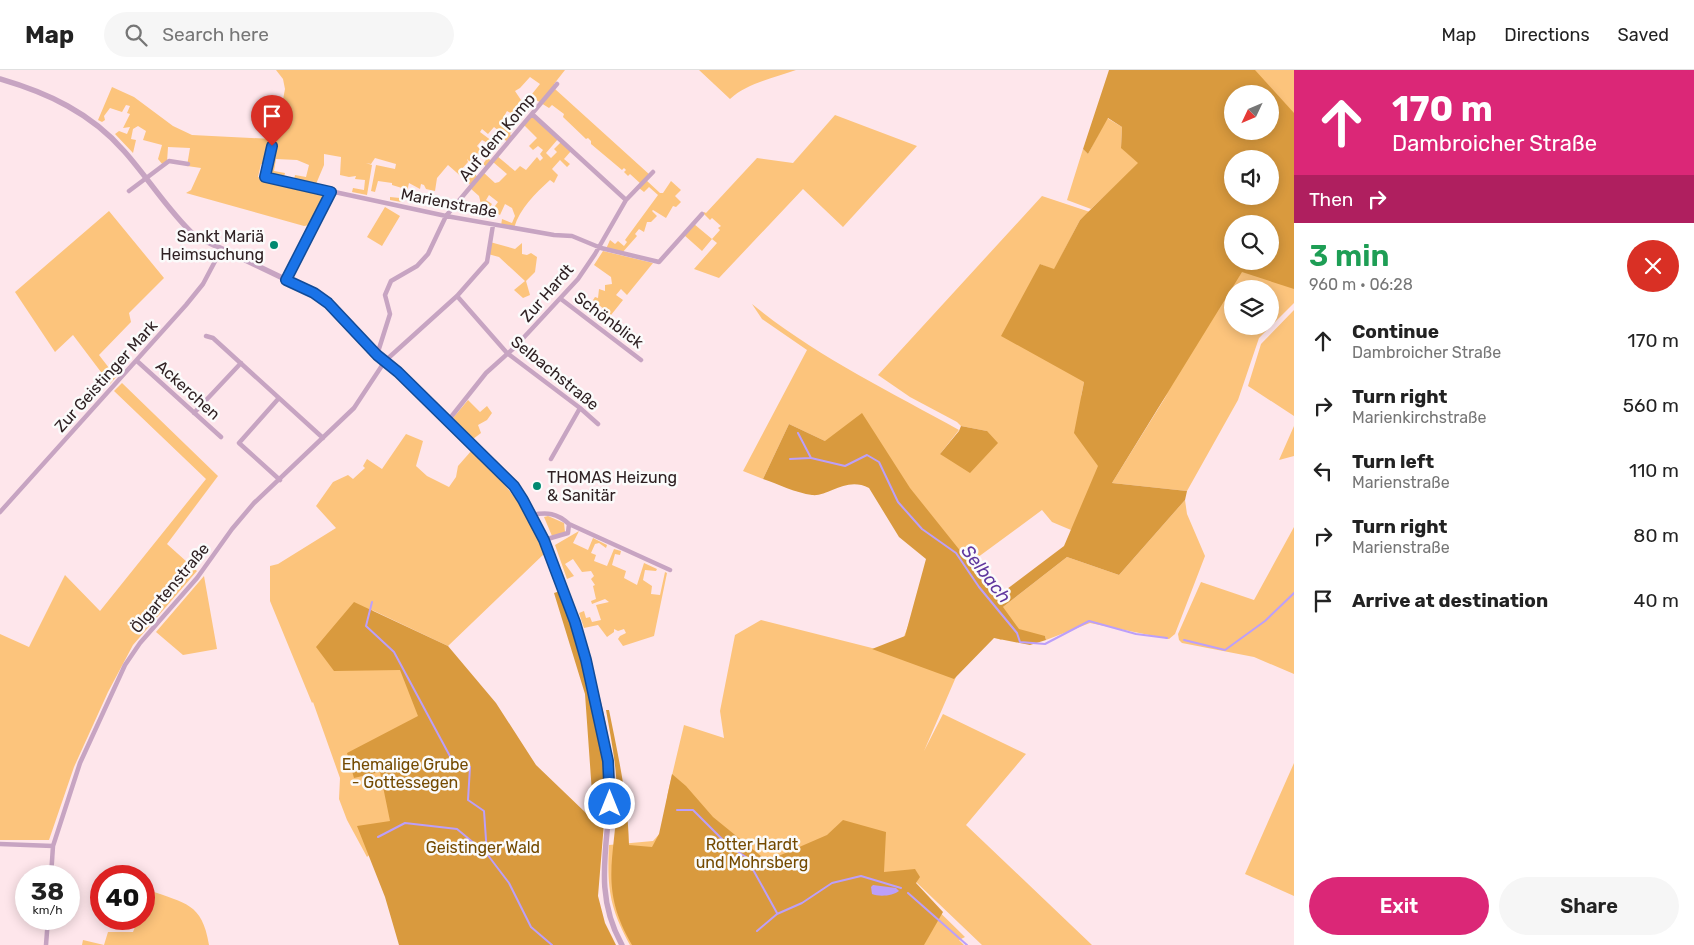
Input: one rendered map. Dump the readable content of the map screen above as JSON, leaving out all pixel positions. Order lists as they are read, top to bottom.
{
  "streets": {
    "street": [
      "Auf dem Komp",
      "Marienstraße",
      "Zur Hardt",
      "Schönblick",
      "Selbachstraße",
      "Zur Geistinger Mark",
      "Ackerchen",
      "Ölgartenstraße"
    ]
  },
  "crossings": [
    ["Auf dem Komp", "Marienstraße"],
    ["Marienstraße", "Zur Hardt"],
    ["Marienstraße", "Ölgartenstraße"],
    ["Zur Hardt", "Schönblick"],
    ["Zur Hardt", "Selbachstraße"],
    ["Selbachstraße", "Ölgartenstraße"],
    ["Zur Geistinger Mark", "Ackerchen"]
  ],
  "water": ["Selbach"],
  "parks": ["Ehemalige Grube - Gottessegen", "Rotter Hardt und Mohrsberg", "Geistinger Wald"],
  "places": ["Sankt Mariä Heimsuchung", "THOMAS Heizung & Sanitär"],
  "north": "bottom left",
  "page": {
    "header": "Map",
    "search": "Search here",
    "nav": ["Map", "Directions", "Saved"],
    "turn": ["170 m", "Dambroicher Straße"],
    "then": "Then",
    "heading": ["3 min", "960 m · 06:28"],
    "list": [
      {
        "name": "Continue",
        "note": "Dambroicher Straße",
        "value": "170 m"
      },
      {
        "name": "Turn right",
        "note": "Marienkirchstraße",
        "value": "560 m"
      },
      {
        "name": "Turn left",
        "note": "Marienstraße",
        "value": "110 m"
      },
      {
        "name": "Turn right",
        "note": "Marienstraße",
        "value": "80 m"
      },
      {
        "name": "Arrive at destination",
        "value": "40 m"
      }
    ],
    "speed": "38 km/h",
    "limit": "40",
    "buttons": ["Exit", "Share"]
  }
}
